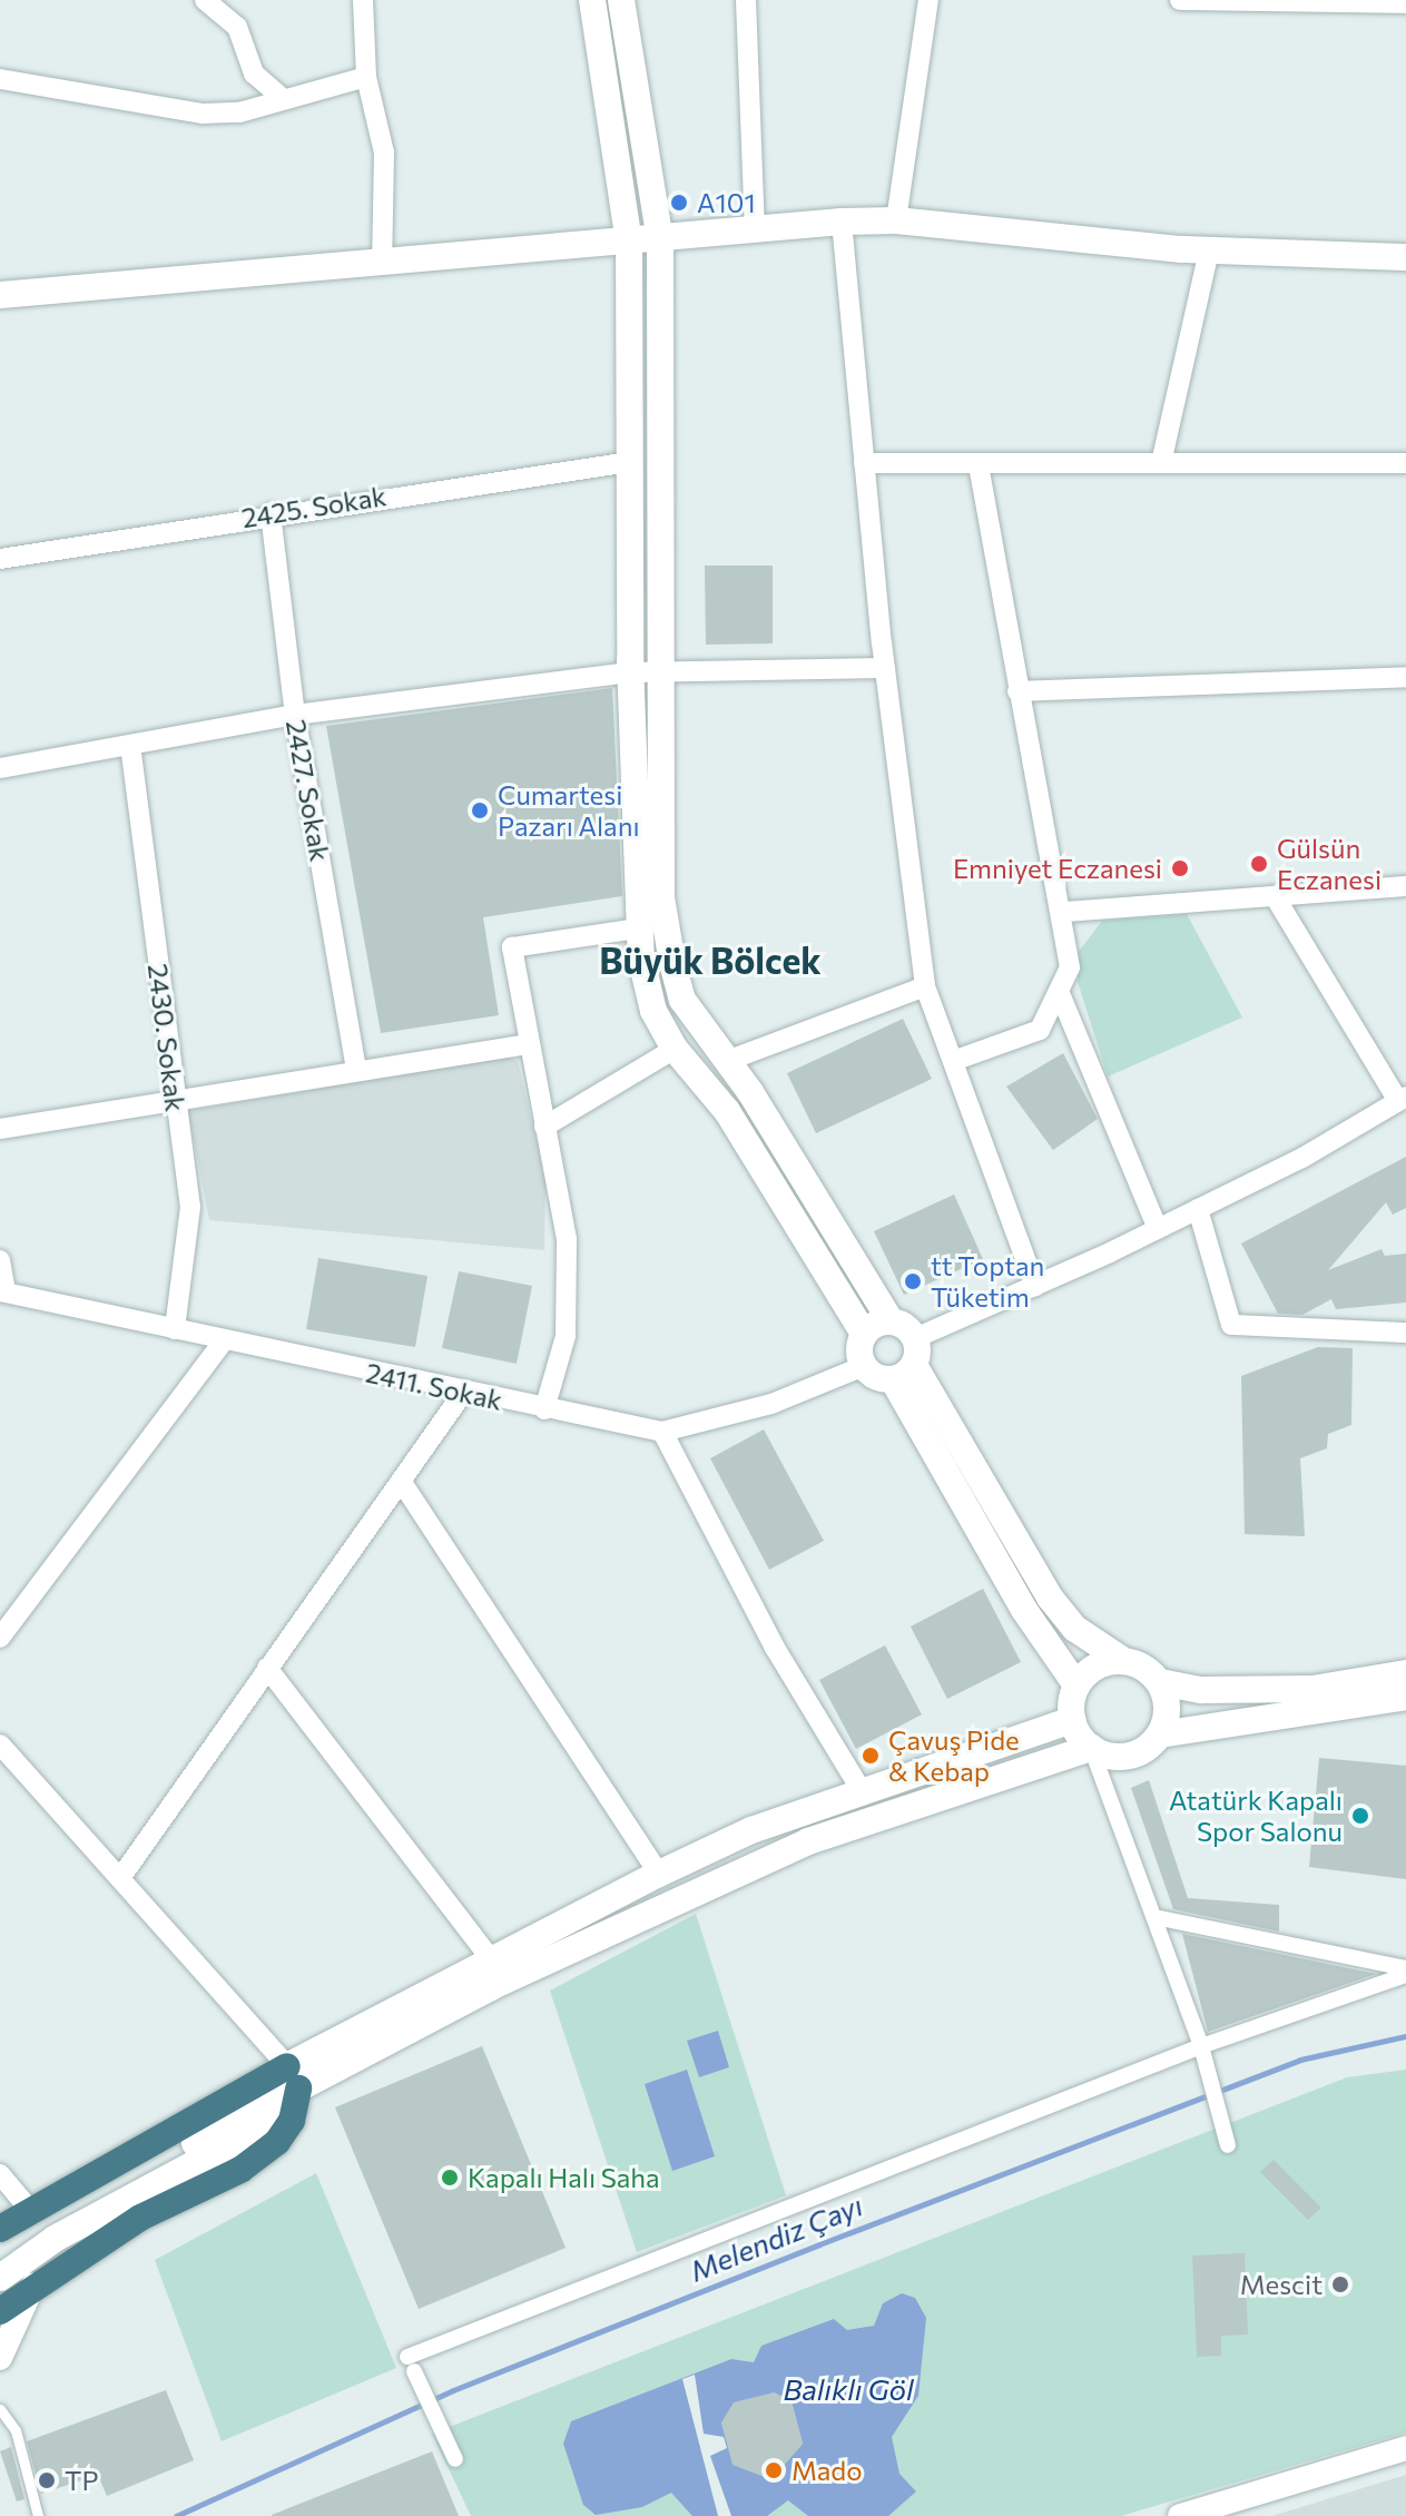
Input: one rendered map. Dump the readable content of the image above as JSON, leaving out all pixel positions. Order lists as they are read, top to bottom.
{
  "streets": {
    "street": [
      "2425. Sokak",
      "2427. Sokak",
      "2430. Sokak",
      "2411. Sokak"
    ]
  },
  "crossings": [
    ["2425. Sokak", "2427. Sokak"],
    ["2430. Sokak", "2411. Sokak"]
  ],
  "districts": ["Büyük Bölcek"],
  "water": ["Melendiz Çayı", "Balıklı Göl"],
  "places": [
    "A101",
    "Cumartesi Pazarı Alanı",
    "Gülsün Eczanesi",
    "Emniyet Eczanesi",
    "tt Toptan Tüketim",
    "Çavuş Pide & Kebap",
    "Atatürk Kapalı Spor Salonu",
    "Kapalı Halı Saha",
    "Mescit",
    "Mado",
    "TP"
  ]
}
